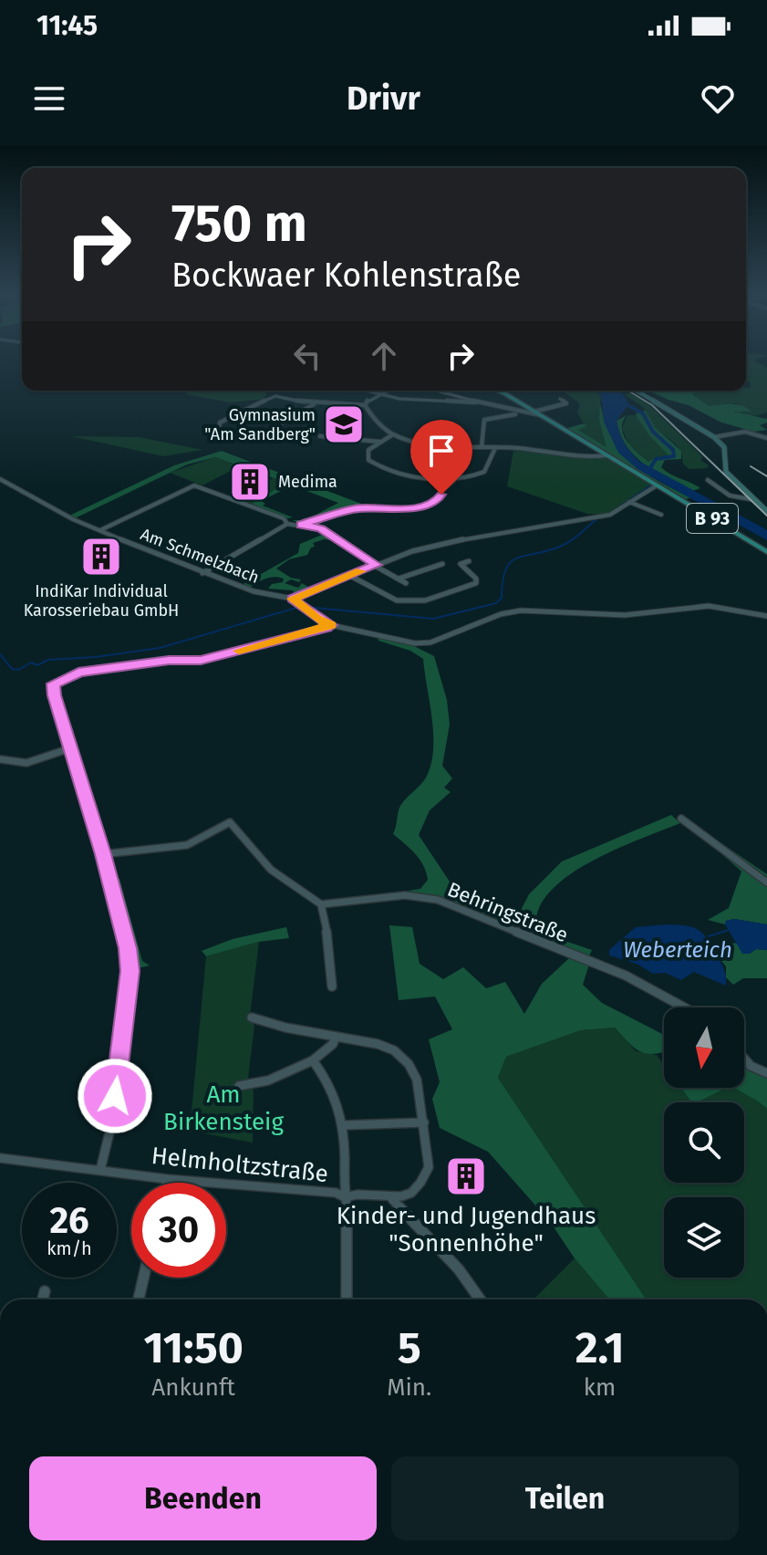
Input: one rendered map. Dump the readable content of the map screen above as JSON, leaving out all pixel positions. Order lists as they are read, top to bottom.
{
  "streets": {
    "main road": ["B 93"],
    "street": ["Am Schmelzbach", "Behringstraße", "Helmholtzstraße"]
  },
  "water": ["Weberteich"],
  "parks": ["Am Birkensteig"],
  "places": {
    "school or university": ["Gymnasium \"Am Sandberg\""],
    "building": ["Medima", "IndiKar Individual Karosseriebau GmbH", "Kinder- und Jugendhaus \"Sonnenhöhe\""]
  },
  "north": "bottom",
  "page": {
    "status": "11:45",
    "header": "Drivr",
    "turn": ["750 m", "Bockwaer Kohlenstraße"],
    "speed": "26 km/h",
    "limit": "30",
    "eta": [
      "11:50",
      "Ankunft",
      "5",
      "Min.",
      "2.1",
      "km"
    ],
    "buttons": ["Beenden", "Teilen"]
  }
}
